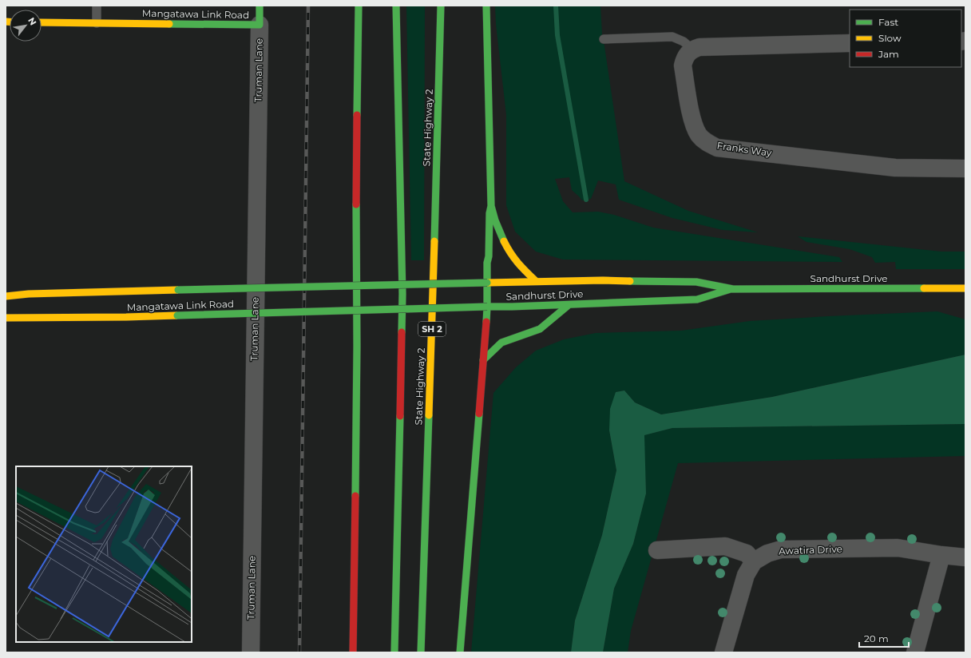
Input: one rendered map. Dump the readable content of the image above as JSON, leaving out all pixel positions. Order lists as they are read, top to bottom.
{
  "streets": {
    "main road": [
      "Mangatawa Link Road",
      "Truman Lane",
      "State Highway 2",
      "Sandhurst Drive",
      "SH 2"
    ],
    "street": ["Franks Way", "Awatira Drive"]
  },
  "crossings": [
    ["Mangatawa Link Road", "Truman Lane"],
    ["Mangatawa Link Road", "Sandhurst Drive"]
  ],
  "legend": ["Fast", "Slow", "Jam"],
  "scale_bar": "20 m",
  "north": "top right"
}
